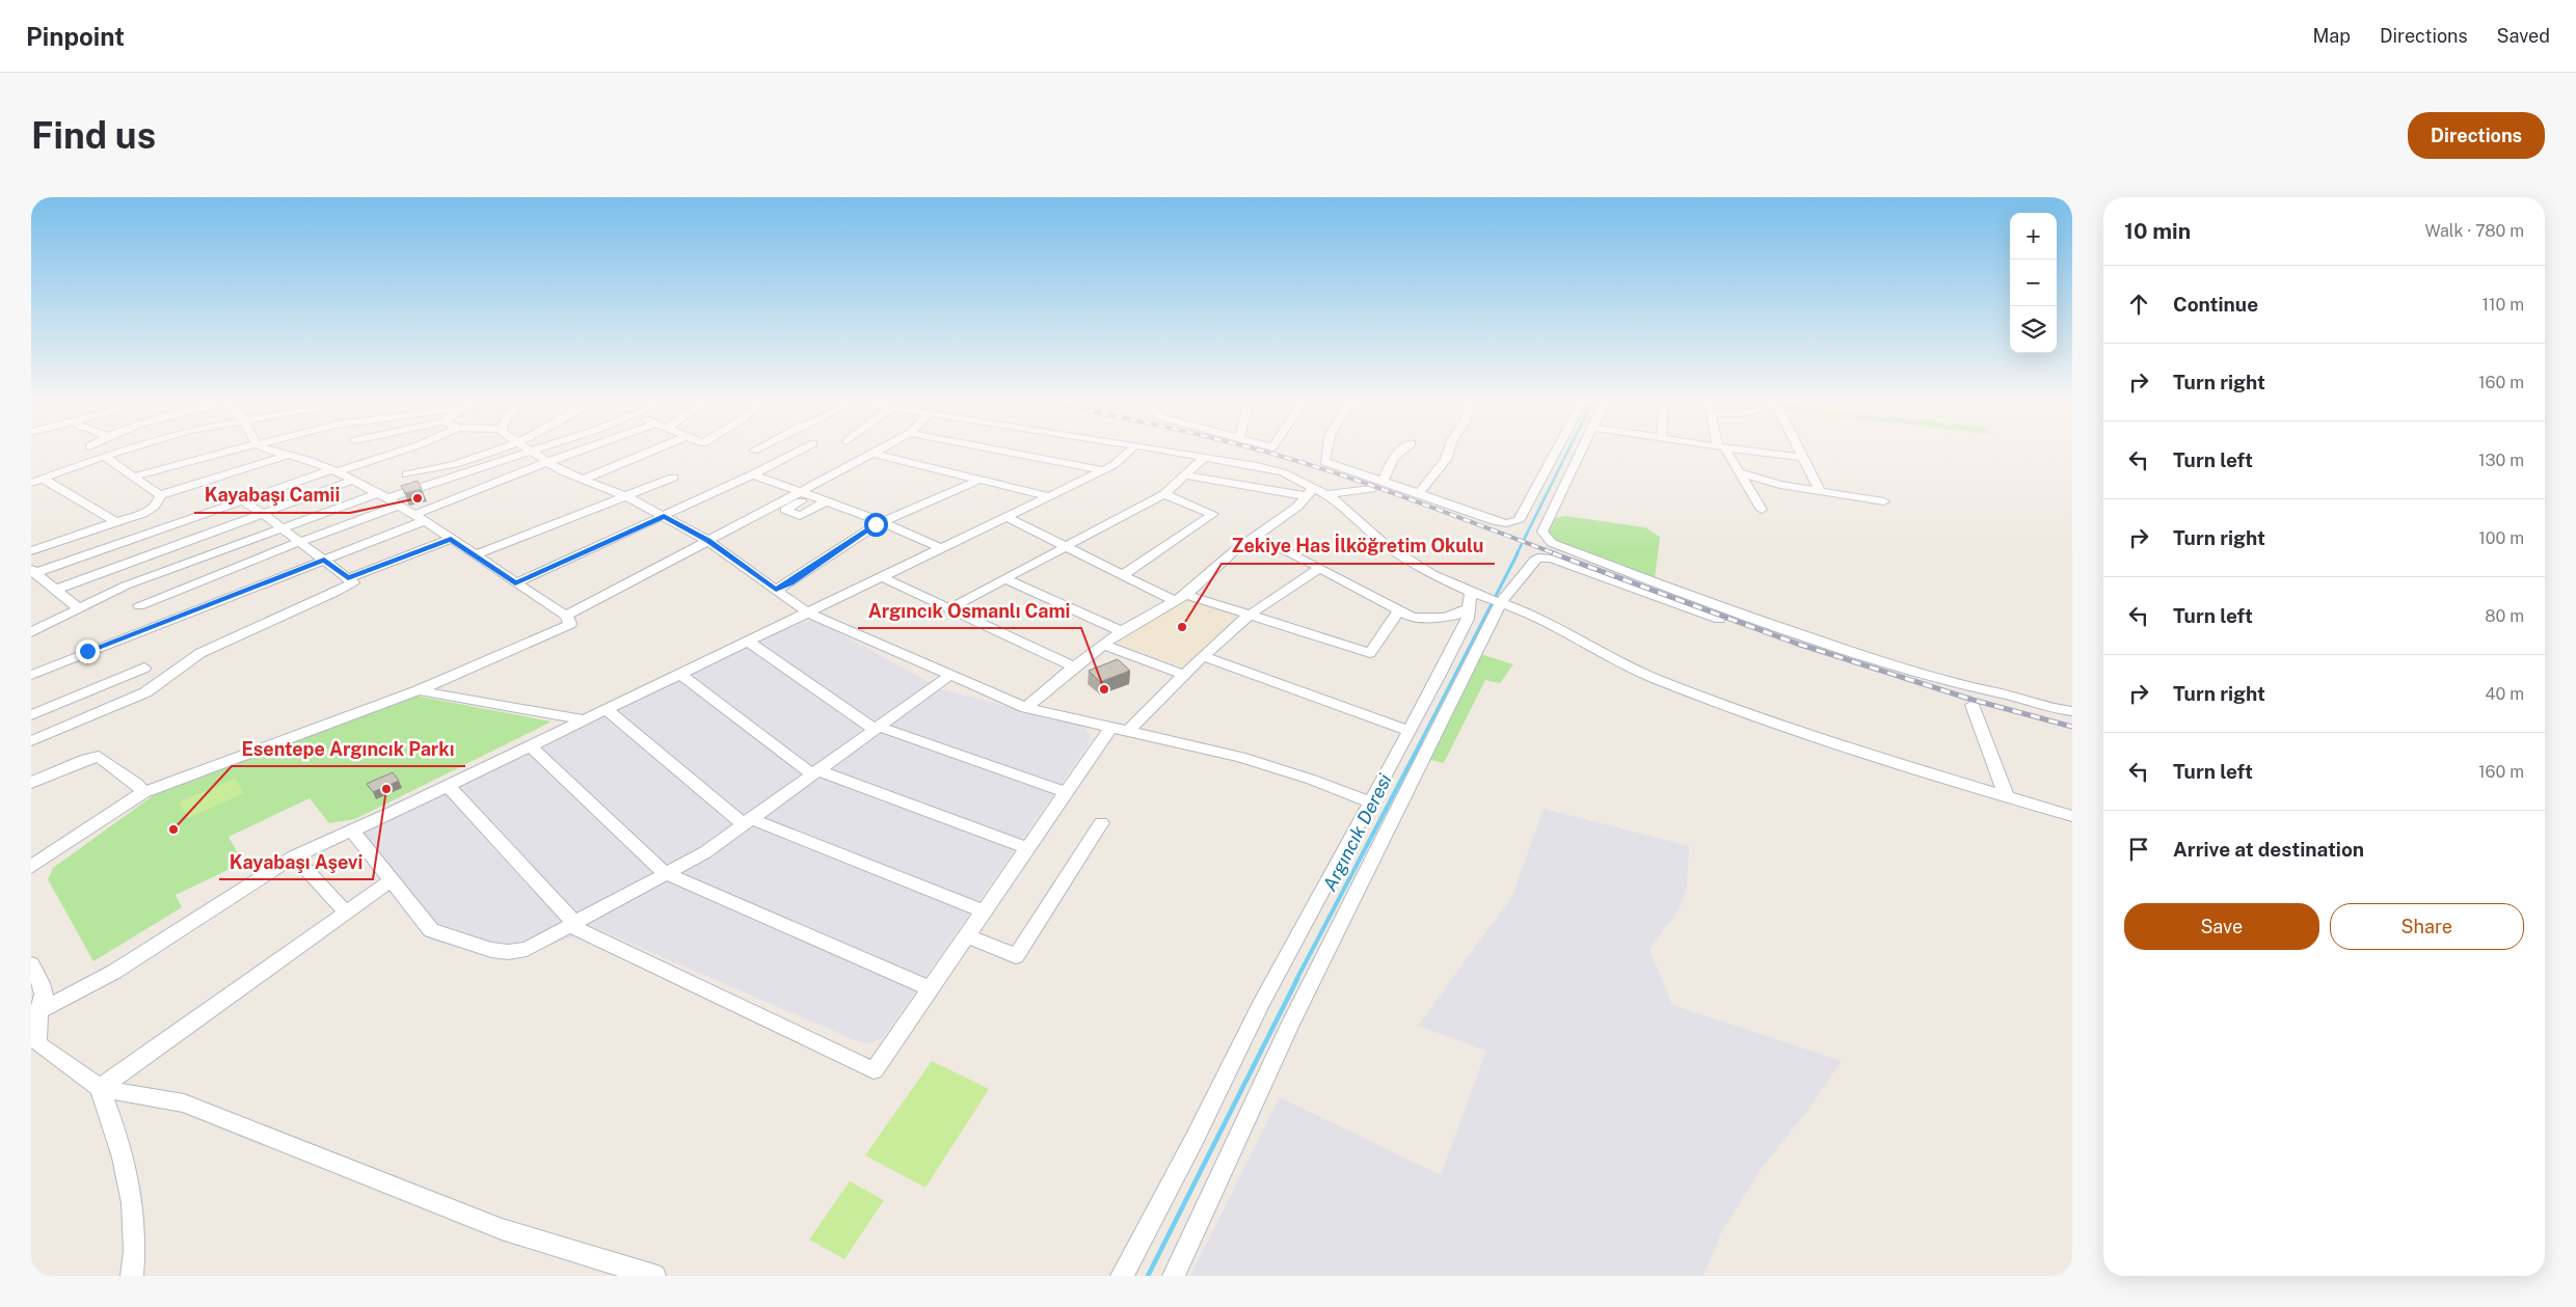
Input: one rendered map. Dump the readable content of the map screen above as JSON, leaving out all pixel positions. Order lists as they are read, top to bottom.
{
  "water": ["Argıncık Deresi"],
  "places": [
    "Kayabaşı Camii",
    "Zekiye Has İlköğretim Okulu",
    "Argıncık Osmanlı Cami",
    "Kayabaşı Aşevi",
    "Esentepe Argıncık Parkı"
  ],
  "page": {
    "header": "Pinpoint",
    "nav": ["Map", "Directions", "Saved"],
    "buttons": [
      "Directions",
      ["Save", "Share"]
    ],
    "title": "Find us",
    "heading": ["10 min", "Walk · 780 m"],
    "map_buttons": ["+", "−"],
    "list": [
      ["Continue", "110 m"],
      ["Turn right", "160 m"],
      ["Turn left", "130 m"],
      ["Turn right", "100 m"],
      ["Turn left", "80 m"],
      ["Turn right", "40 m"],
      ["Turn left", "160 m"],
      "Arrive at destination"
    ]
  }
}
